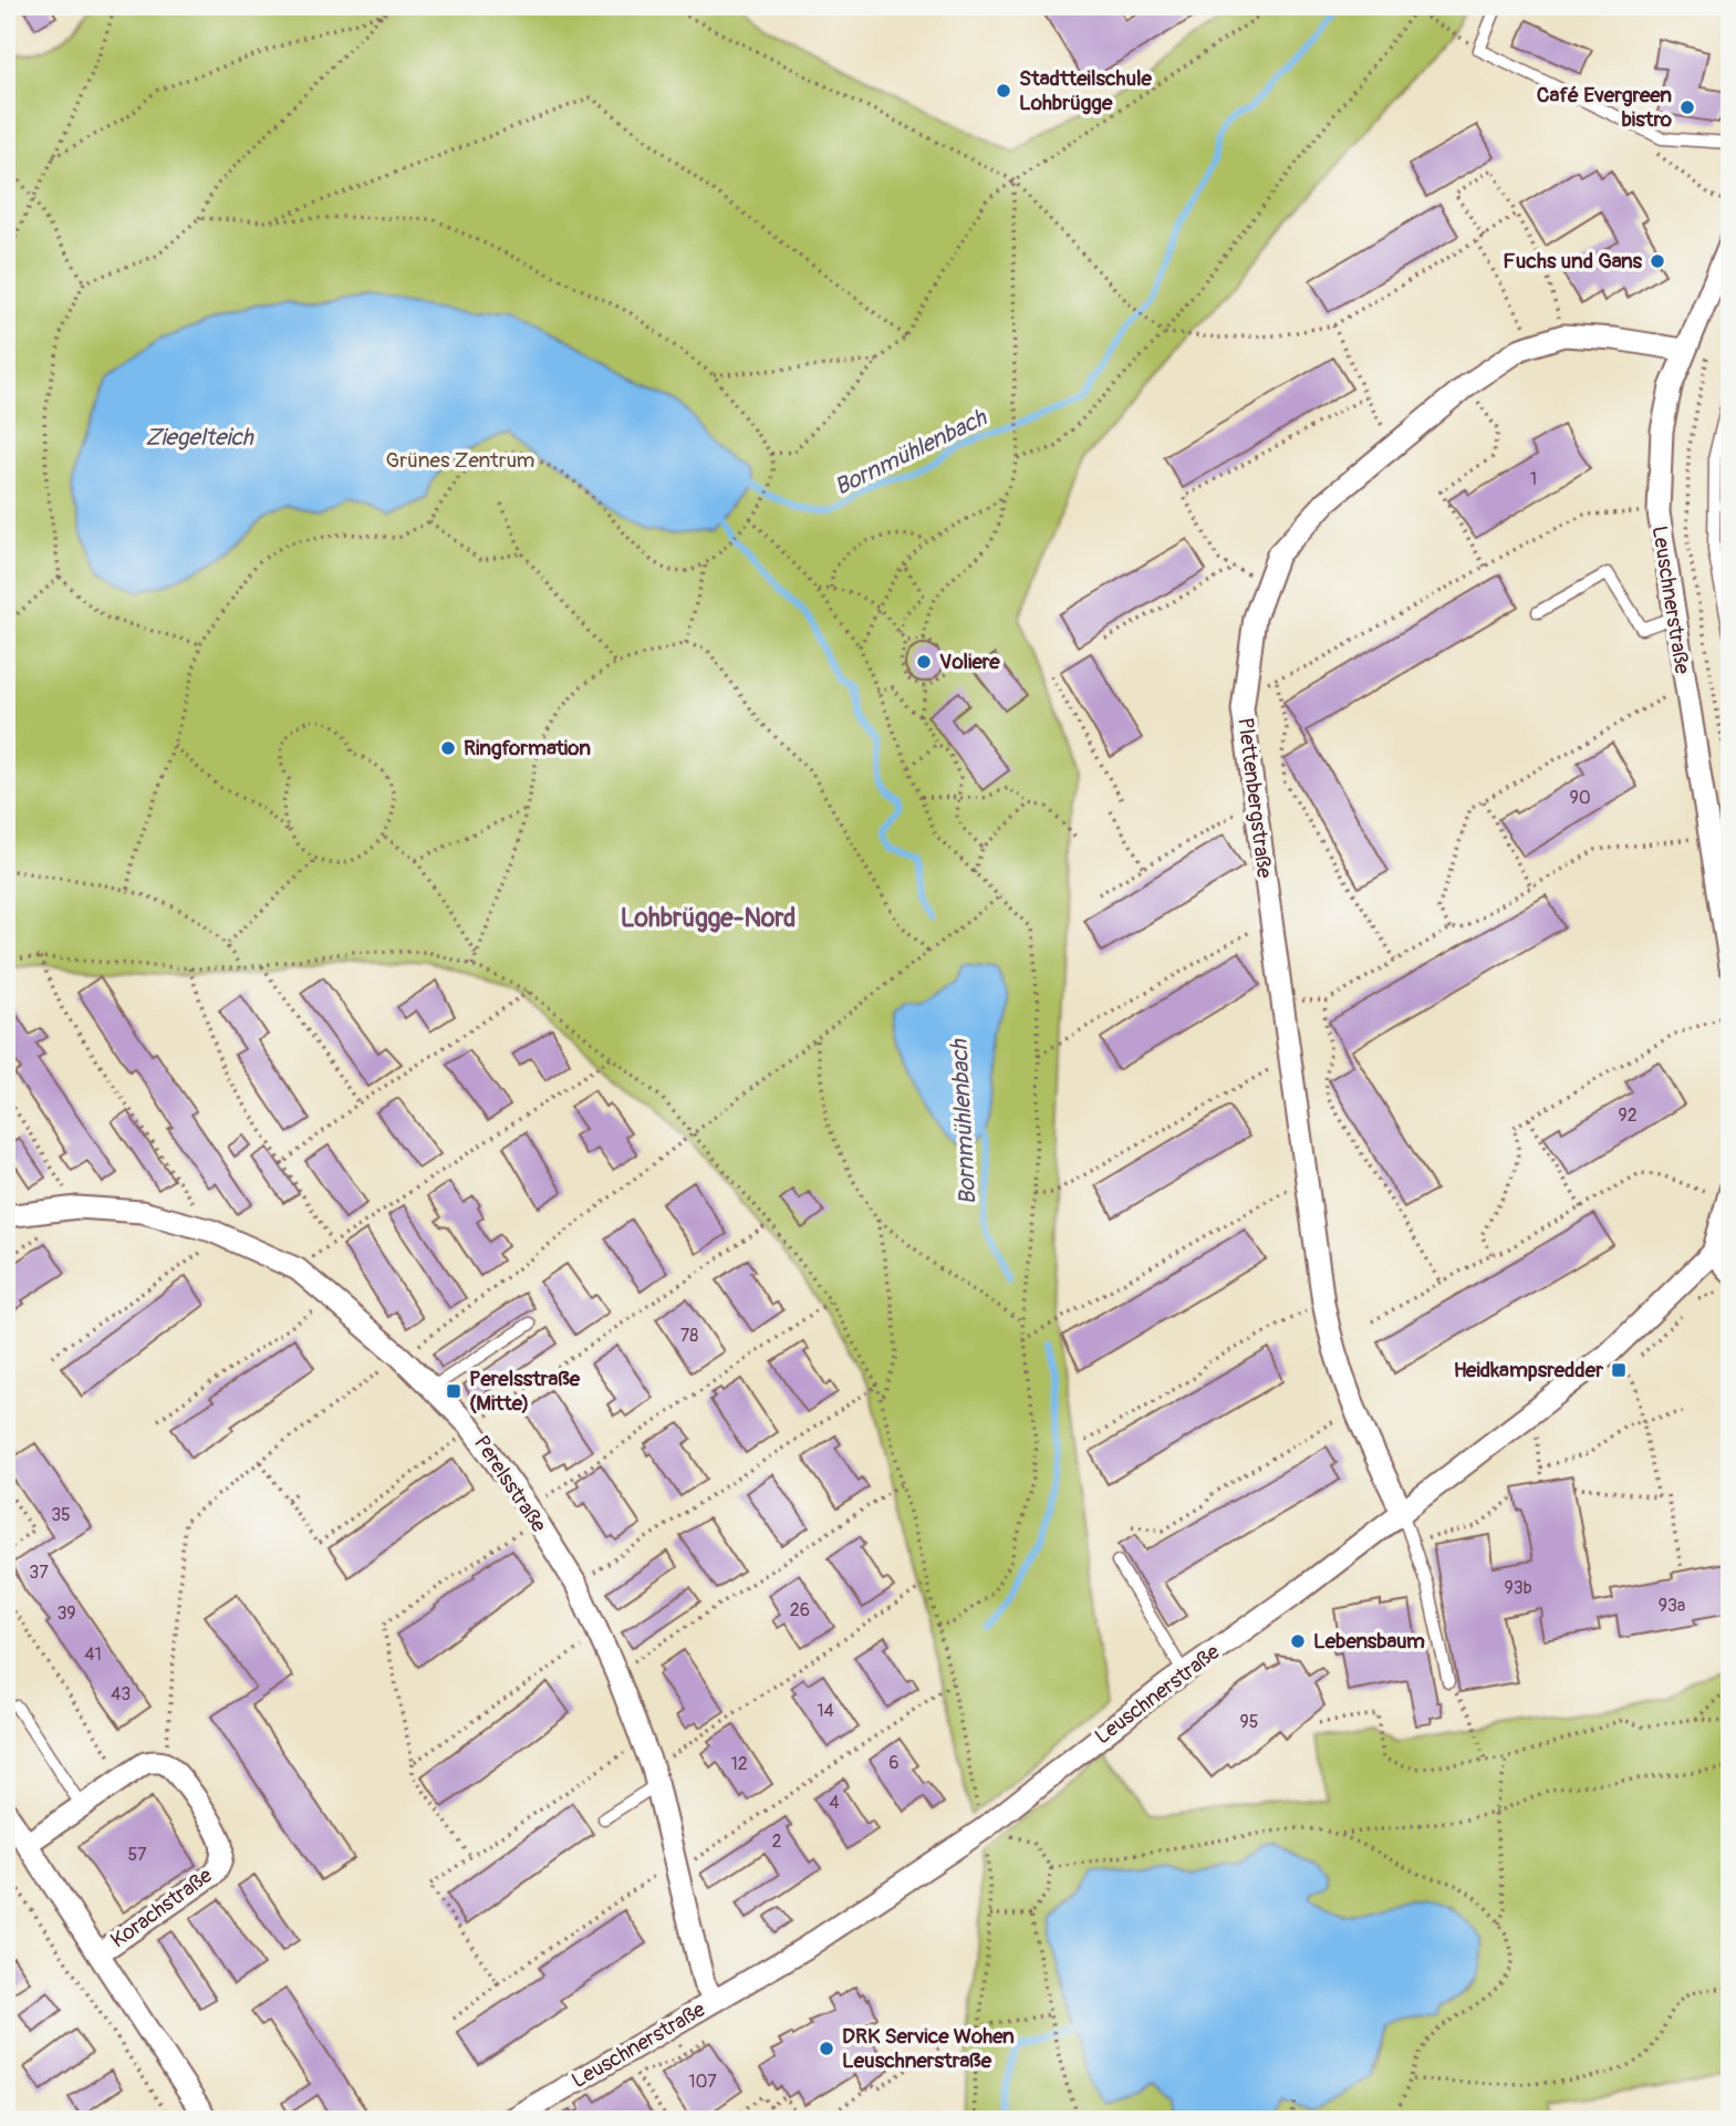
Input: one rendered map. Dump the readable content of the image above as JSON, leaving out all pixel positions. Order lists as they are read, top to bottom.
{
  "streets": {
    "street": [
      "Leuschnerstraße",
      "Plettenbergstraße",
      "Perelsstraße",
      "Korachstraße"
    ]
  },
  "crossings": [
    ["Leuschnerstraße", "Plettenbergstraße"],
    ["Leuschnerstraße", "Perelsstraße"]
  ],
  "districts": ["Lohbrügge-Nord"],
  "water": ["Ziegelteich", "Bornmühlenbach"],
  "parks": ["Grünes Zentrum"],
  "places": {
    "other": [
      "Stadtteilschule Lohbrügge",
      "Café Evergreen bistro",
      "Fuchs und Gans",
      "Voliere",
      "Ringformation",
      "Lebensbaum",
      "DRK Service Wohen Leuschnerstraße"
    ],
    "transit": ["Heidkampsredder", "Perelsstraße (Mitte)"]
  },
  "house_numbers": [
    "1",
    "90",
    "92",
    "78",
    "35",
    "37",
    "93b",
    "93a",
    "26",
    "39",
    "41",
    "43",
    "14",
    "95",
    "6",
    "12",
    "4",
    "2",
    "57",
    "107"
  ]
}
